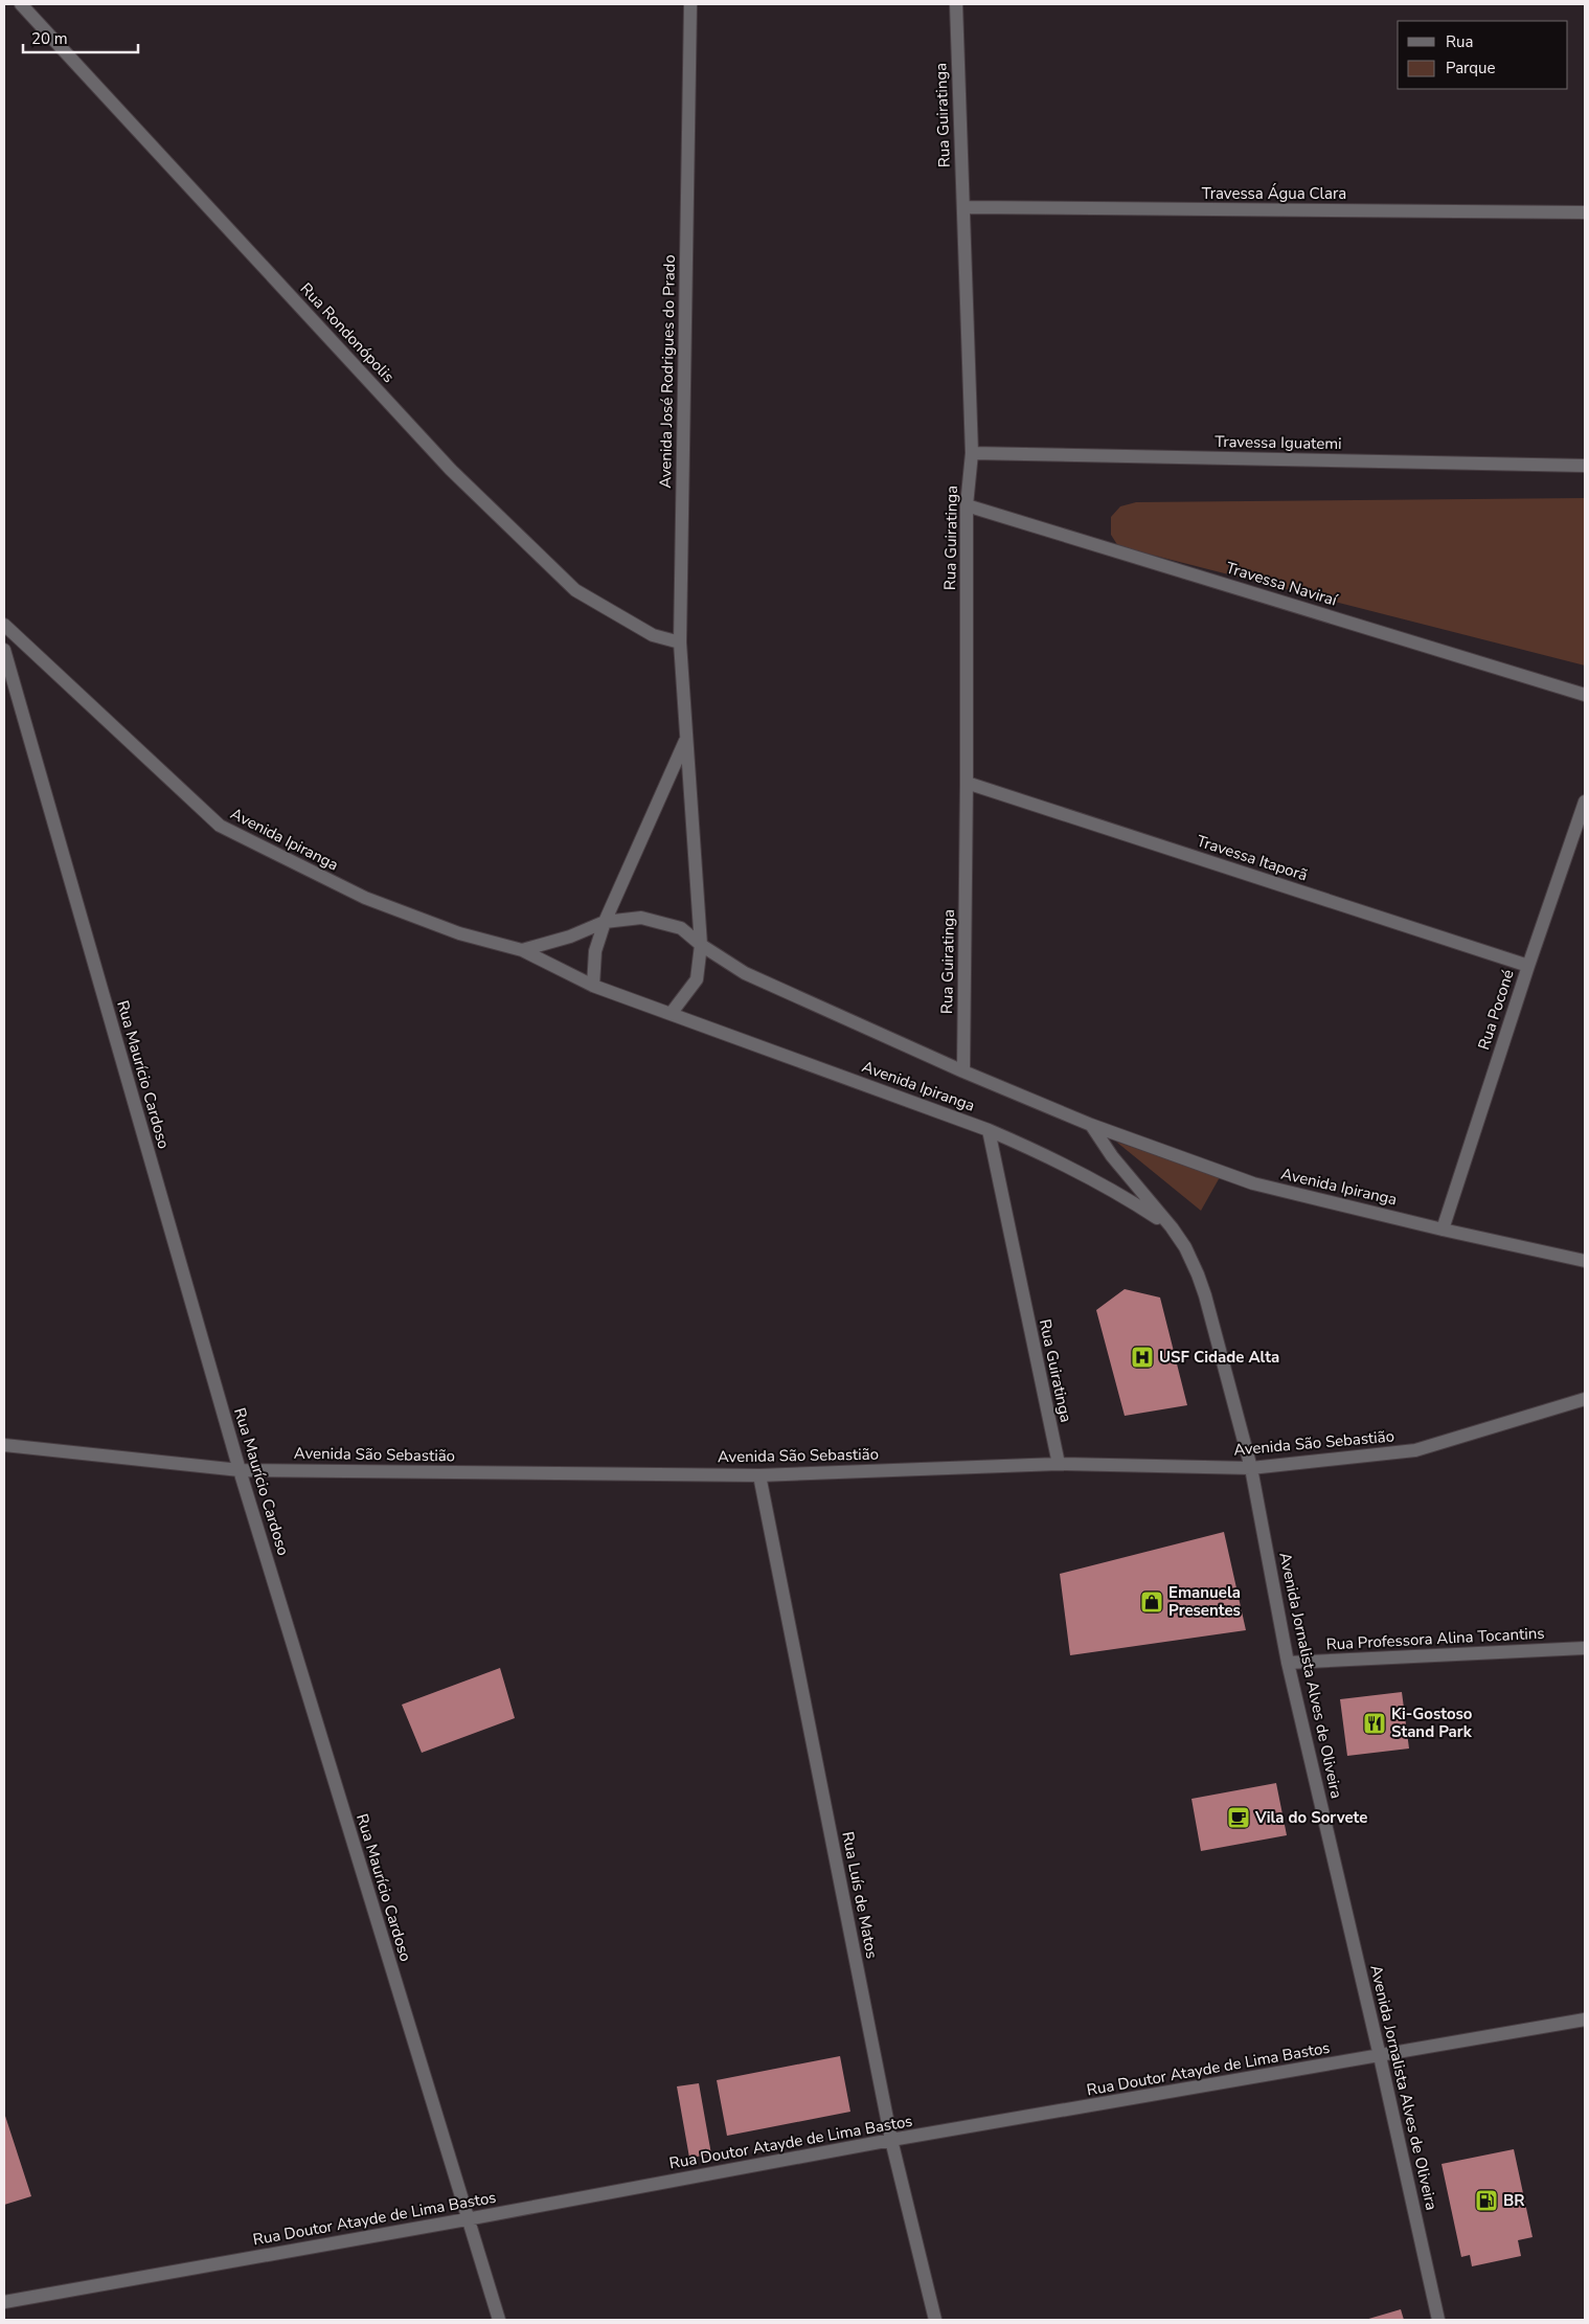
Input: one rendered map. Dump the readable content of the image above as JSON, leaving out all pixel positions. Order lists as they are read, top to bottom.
{
  "streets": {
    "street": [
      "Rua Guiratinga",
      "Travessa Água Clara",
      "Rua Rondonópolis",
      "Avenida José Rodrigues do Prado",
      "Travessa Iguatemi",
      "Travessa Naviraí",
      "Avenida Ipiranga",
      "Travessa Itaporã",
      "Rua Poconé",
      "Rua Maurício Cardoso",
      "Avenida São Sebastião",
      "Rua Professora Alina Tocantins",
      "Avenida Jornalista Alves de Oliveira",
      "Rua Luís de Matos",
      "Rua Doutor Atayde de Lima Bastos"
    ]
  },
  "crossings": [
    ["Rua Guiratinga", "Travessa Água Clara"],
    ["Rua Guiratinga", "Travessa Iguatemi"],
    ["Rua Guiratinga", "Travessa Naviraí"],
    ["Rua Guiratinga", "Avenida Ipiranga"],
    ["Rua Guiratinga", "Travessa Itaporã"],
    ["Rua Guiratinga", "Avenida São Sebastião"],
    ["Rua Rondonópolis", "Avenida José Rodrigues do Prado"],
    ["Avenida José Rodrigues do Prado", "Avenida Ipiranga"],
    ["Avenida Ipiranga", "Rua Poconé"],
    ["Avenida Ipiranga", "Avenida Jornalista Alves de Oliveira"],
    ["Travessa Itaporã", "Rua Poconé"],
    ["Rua Maurício Cardoso", "Avenida São Sebastião"],
    ["Rua Maurício Cardoso", "Rua Doutor Atayde de Lima Bastos"],
    ["Avenida São Sebastião", "Avenida Jornalista Alves de Oliveira"],
    ["Avenida São Sebastião", "Rua Luís de Matos"],
    ["Rua Professora Alina Tocantins", "Avenida Jornalista Alves de Oliveira"],
    ["Avenida Jornalista Alves de Oliveira", "Rua Doutor Atayde de Lima Bastos"],
    ["Rua Luís de Matos", "Rua Doutor Atayde de Lima Bastos"]
  ],
  "places": {
    "hospital": ["USF Cidade Alta"],
    "shop": ["Emanuela Presentes"],
    "restaurant": ["Ki-Gostoso Stand Park"],
    "cafe": ["Vila do Sorvete"],
    "fuel station": ["BR"]
  },
  "legend": ["Rua", "Parque"],
  "scale_bar": "20 m"
}
